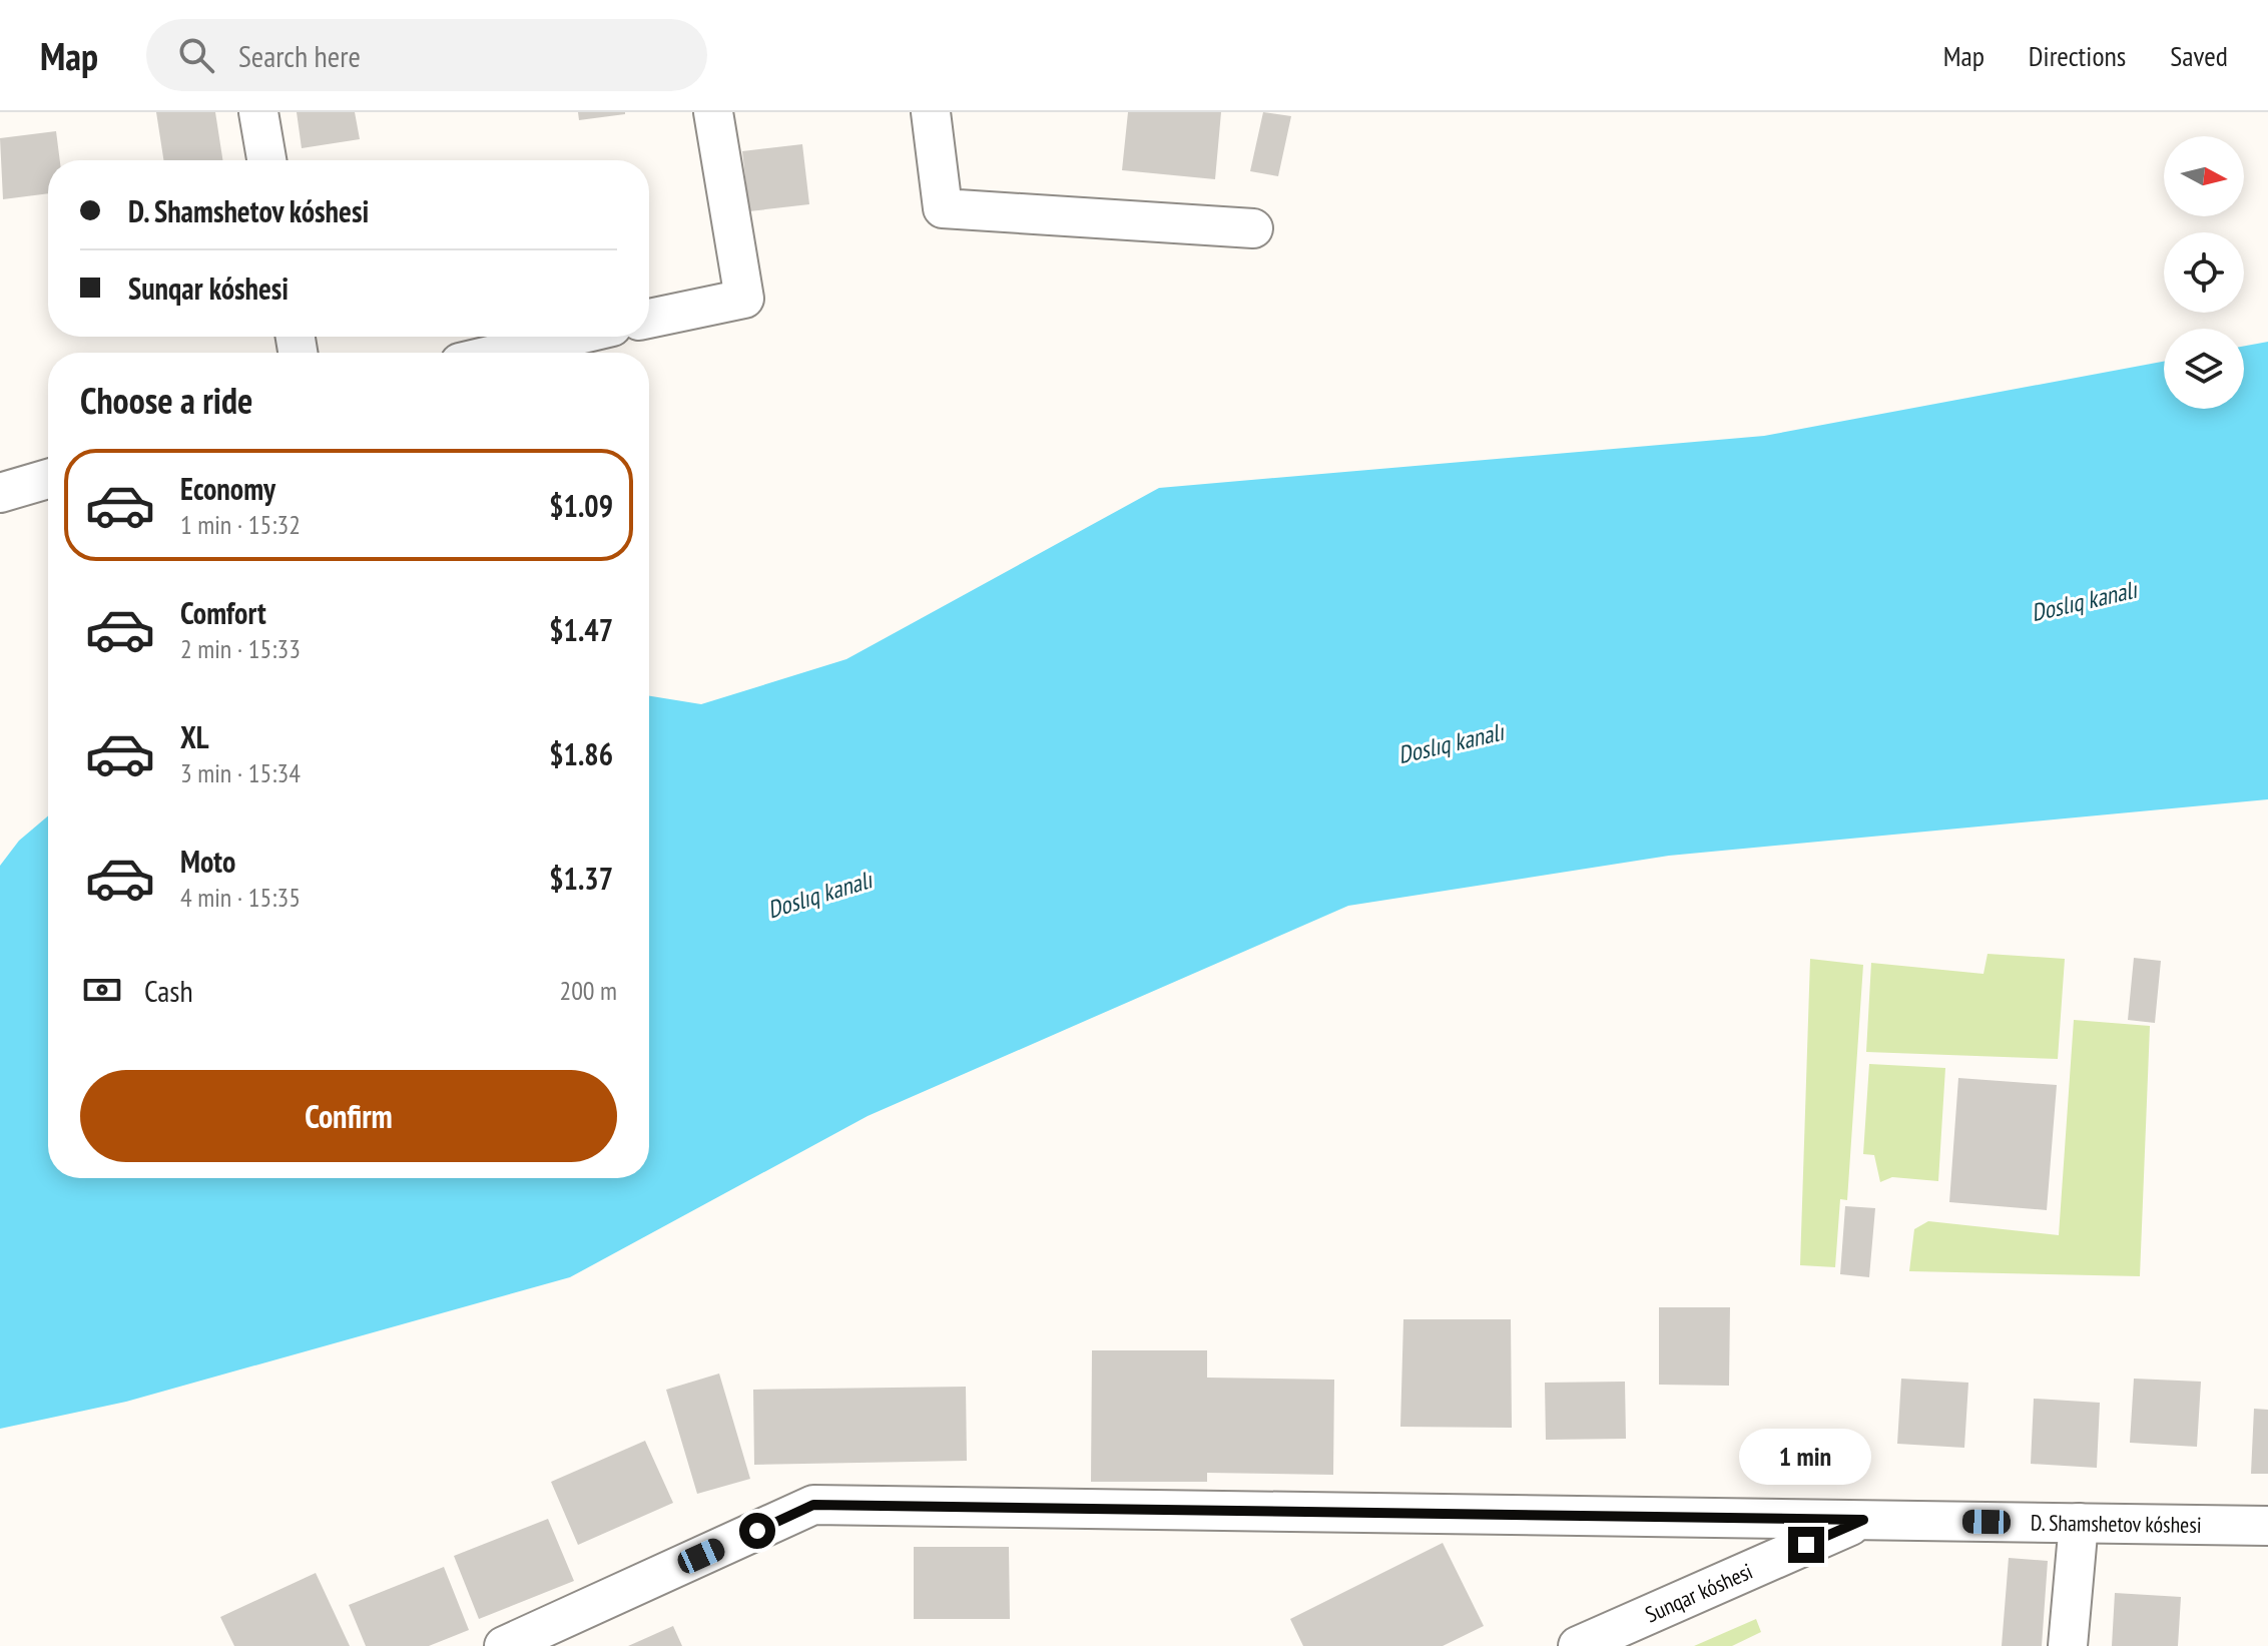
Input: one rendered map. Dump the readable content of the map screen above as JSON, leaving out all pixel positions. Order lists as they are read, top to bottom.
{
  "streets": {
    "street": ["D. Shamshetov kóshesi", "Sunqar kóshesi"]
  },
  "crossings": [
    ["D. Shamshetov kóshesi", "Sunqar kóshesi"]
  ],
  "water": ["Doslıq kanalı"],
  "north": "right",
  "page": {
    "header": "Map",
    "search": "Search here",
    "nav": ["Map", "Directions", "Saved"],
    "banner": ["D. Shamshetov kóshesi", "Sunqar kóshesi"],
    "heading": "Choose a ride",
    "list": [
      {
        "name": "Economy",
        "note": "1 min · 15:32",
        "value": "$1.09"
      },
      {
        "name": "Comfort",
        "note": "2 min · 15:33",
        "value": "$1.47"
      },
      {
        "name": "XL",
        "note": "3 min · 15:34",
        "value": "$1.86"
      },
      {
        "name": "Moto",
        "note": "4 min · 15:35",
        "value": "$1.37"
      }
    ],
    "pay": ["Cash", "200 m"],
    "buttons": "Confirm",
    "bubble": "1 min"
  }
}
